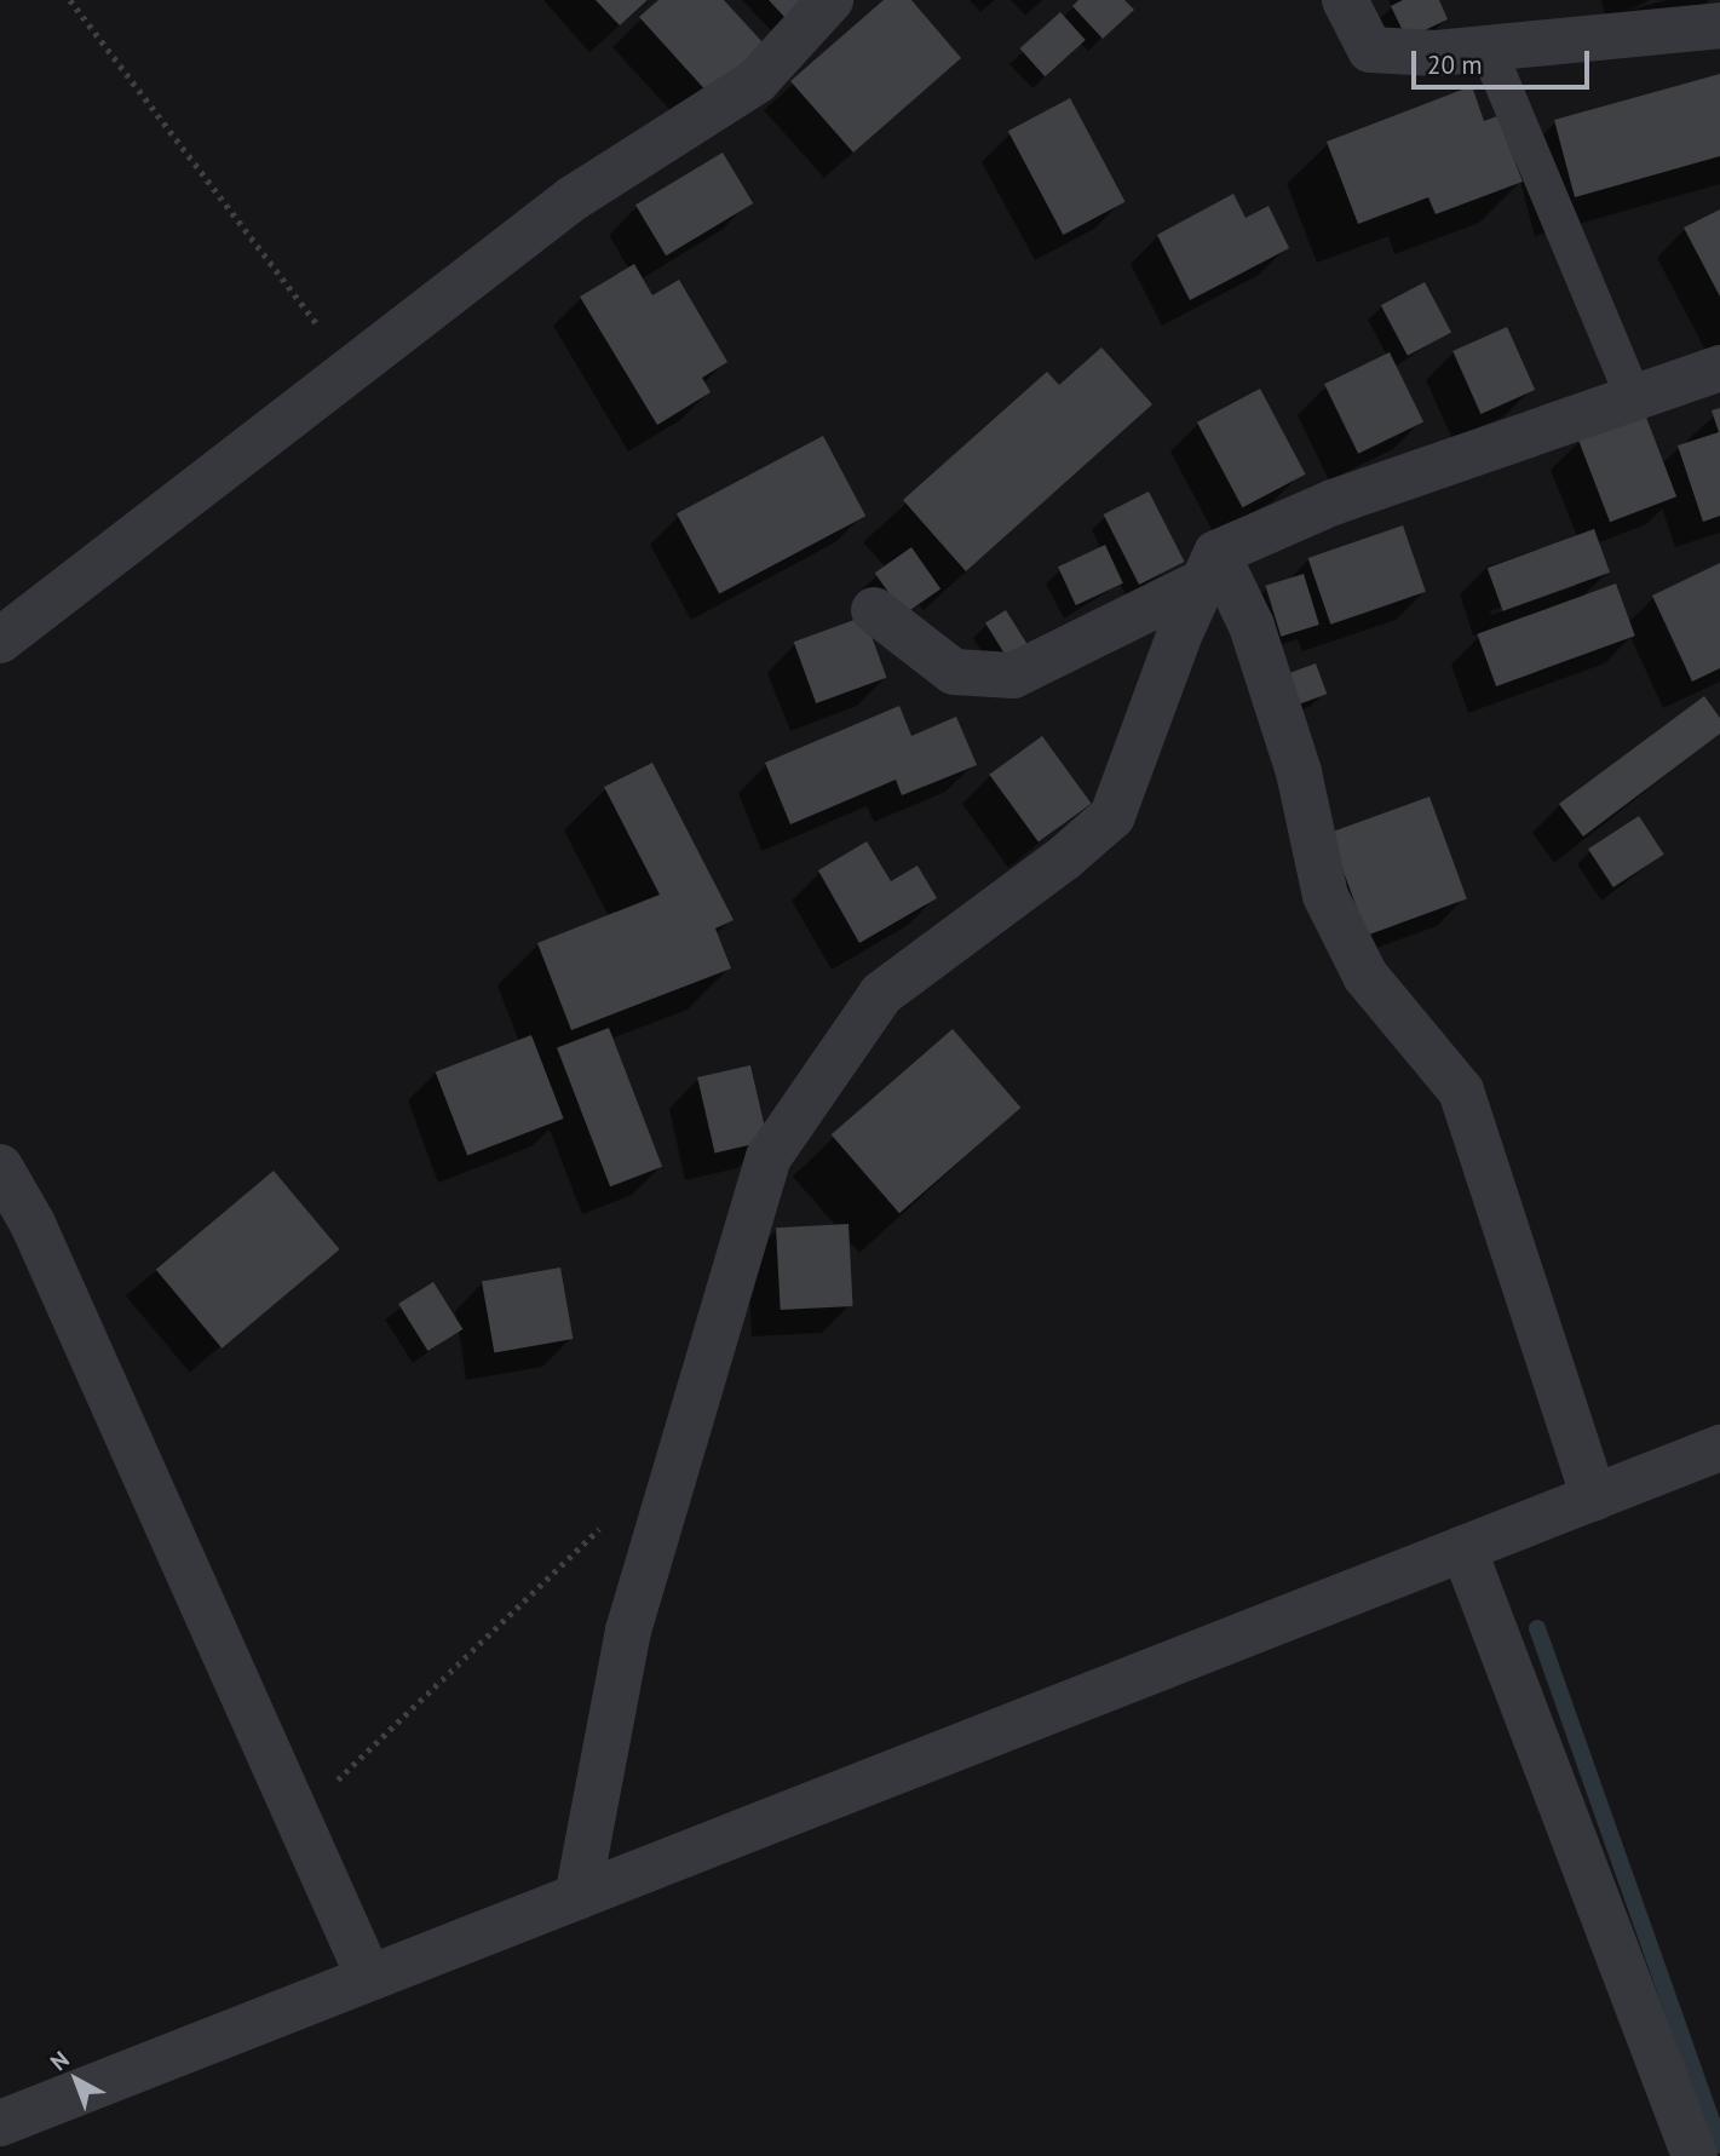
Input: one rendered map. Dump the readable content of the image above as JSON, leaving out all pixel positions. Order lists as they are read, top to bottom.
{
  "scale_bar": "20 m",
  "north": "top left"
}
